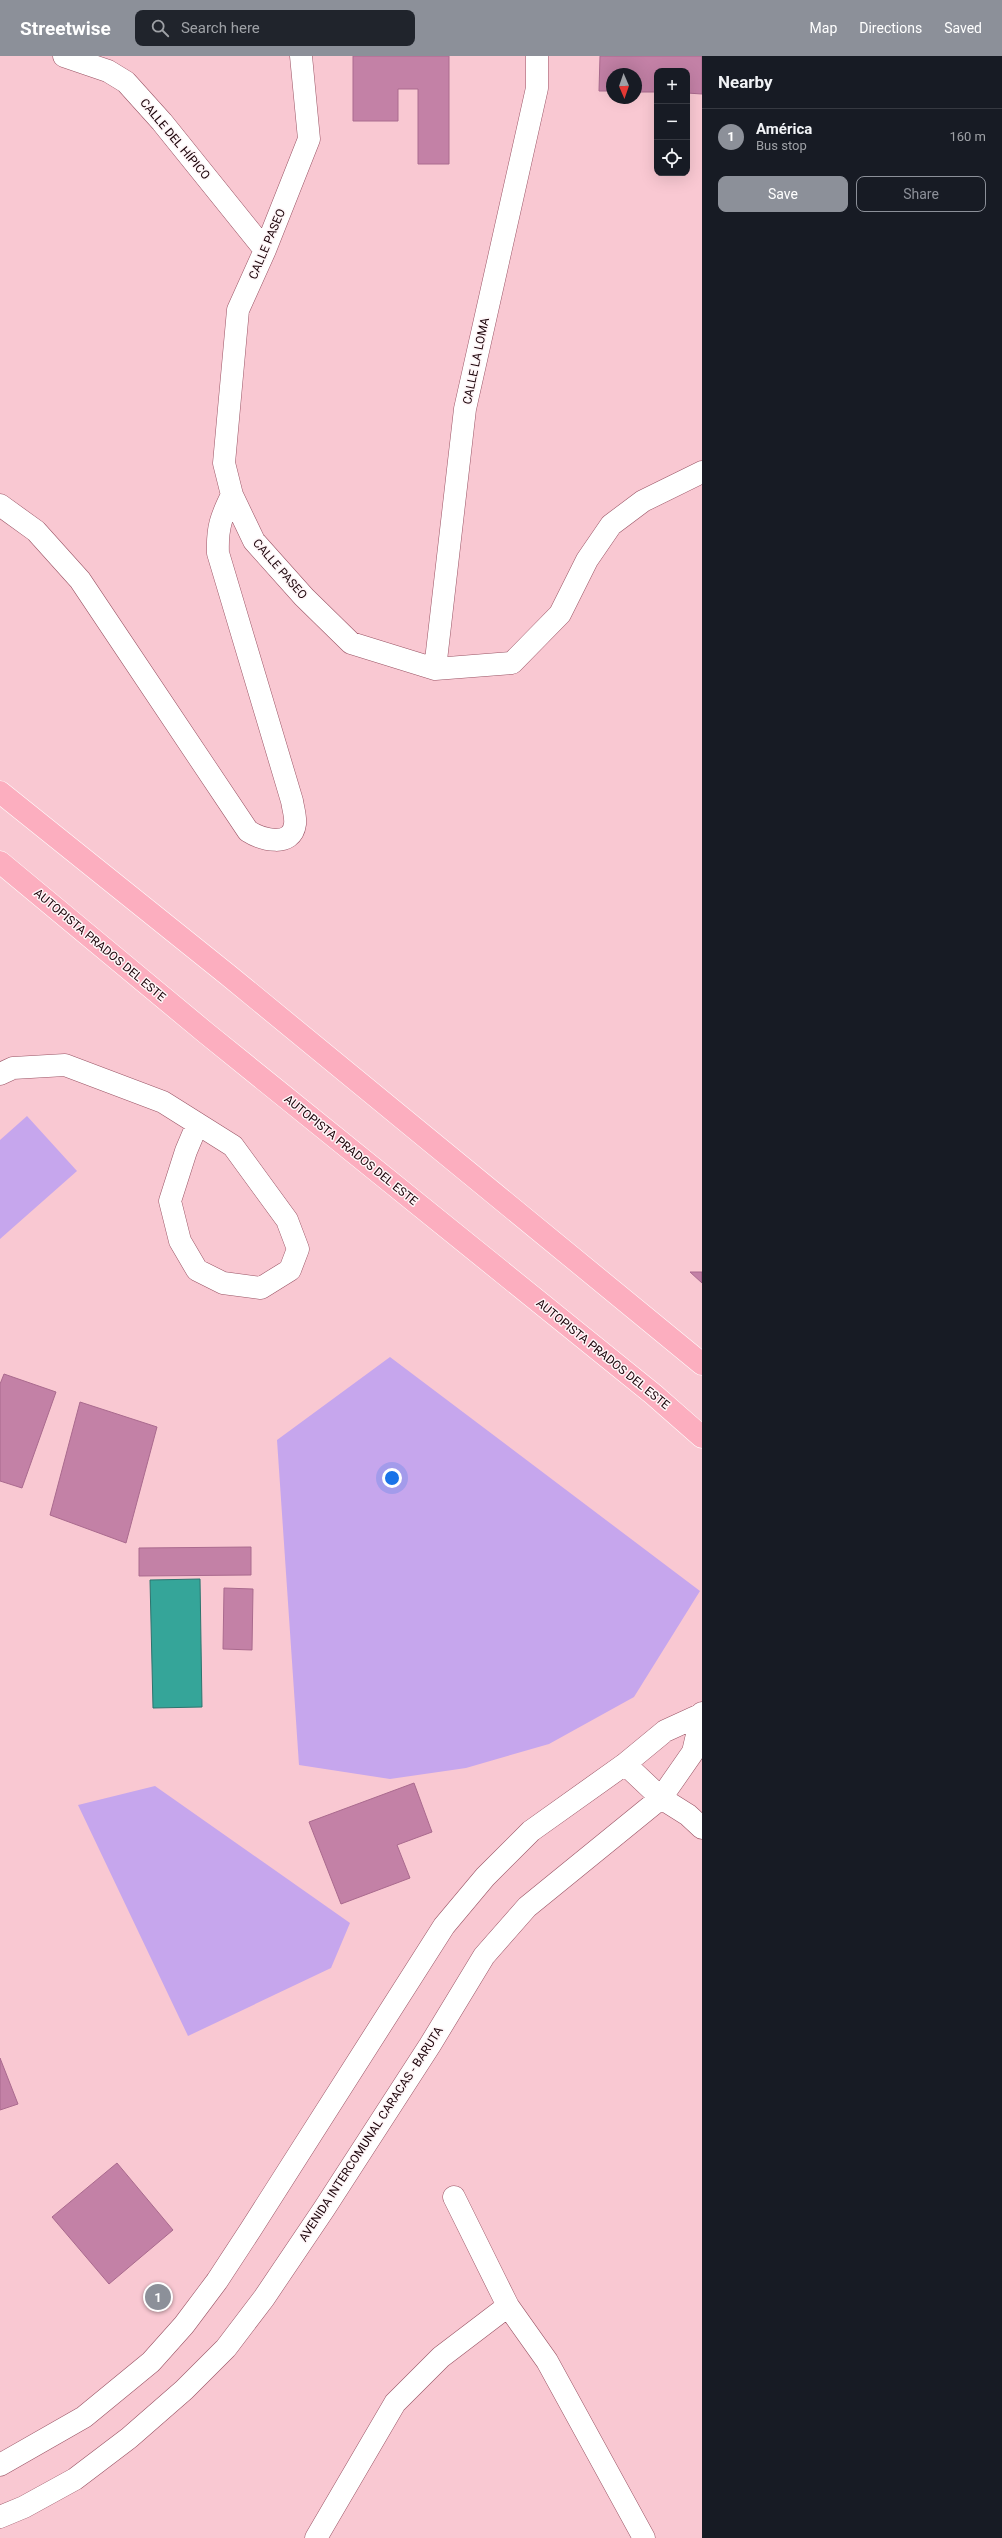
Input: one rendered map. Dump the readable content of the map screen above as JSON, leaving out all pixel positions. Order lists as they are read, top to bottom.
{
  "streets": {
    "highway": ["AUTOPISTA PRADOS DEL ESTE"],
    "street": [
      "CALLE DEL HÍPICO",
      "CALLE PASEO",
      "CALLE LA LOMA",
      "AVENIDA INTERCOMUNAL CARACAS - BARUTA"
    ]
  },
  "crossings": [
    ["CALLE DEL HÍPICO", "CALLE PASEO"],
    ["CALLE PASEO", "CALLE LA LOMA"]
  ],
  "north": "bottom",
  "page": {
    "header": "Streetwise",
    "search": "Search here",
    "nav": ["Map", "Directions", "Saved"],
    "heading": "Nearby",
    "map_buttons": ["+", "−"],
    "list": [
      {
        "mark": "1",
        "name": "América",
        "note": "Bus stop",
        "value": "160 m"
      }
    ],
    "buttons": ["Save", "Share"],
    "pins": "1"
  }
}
